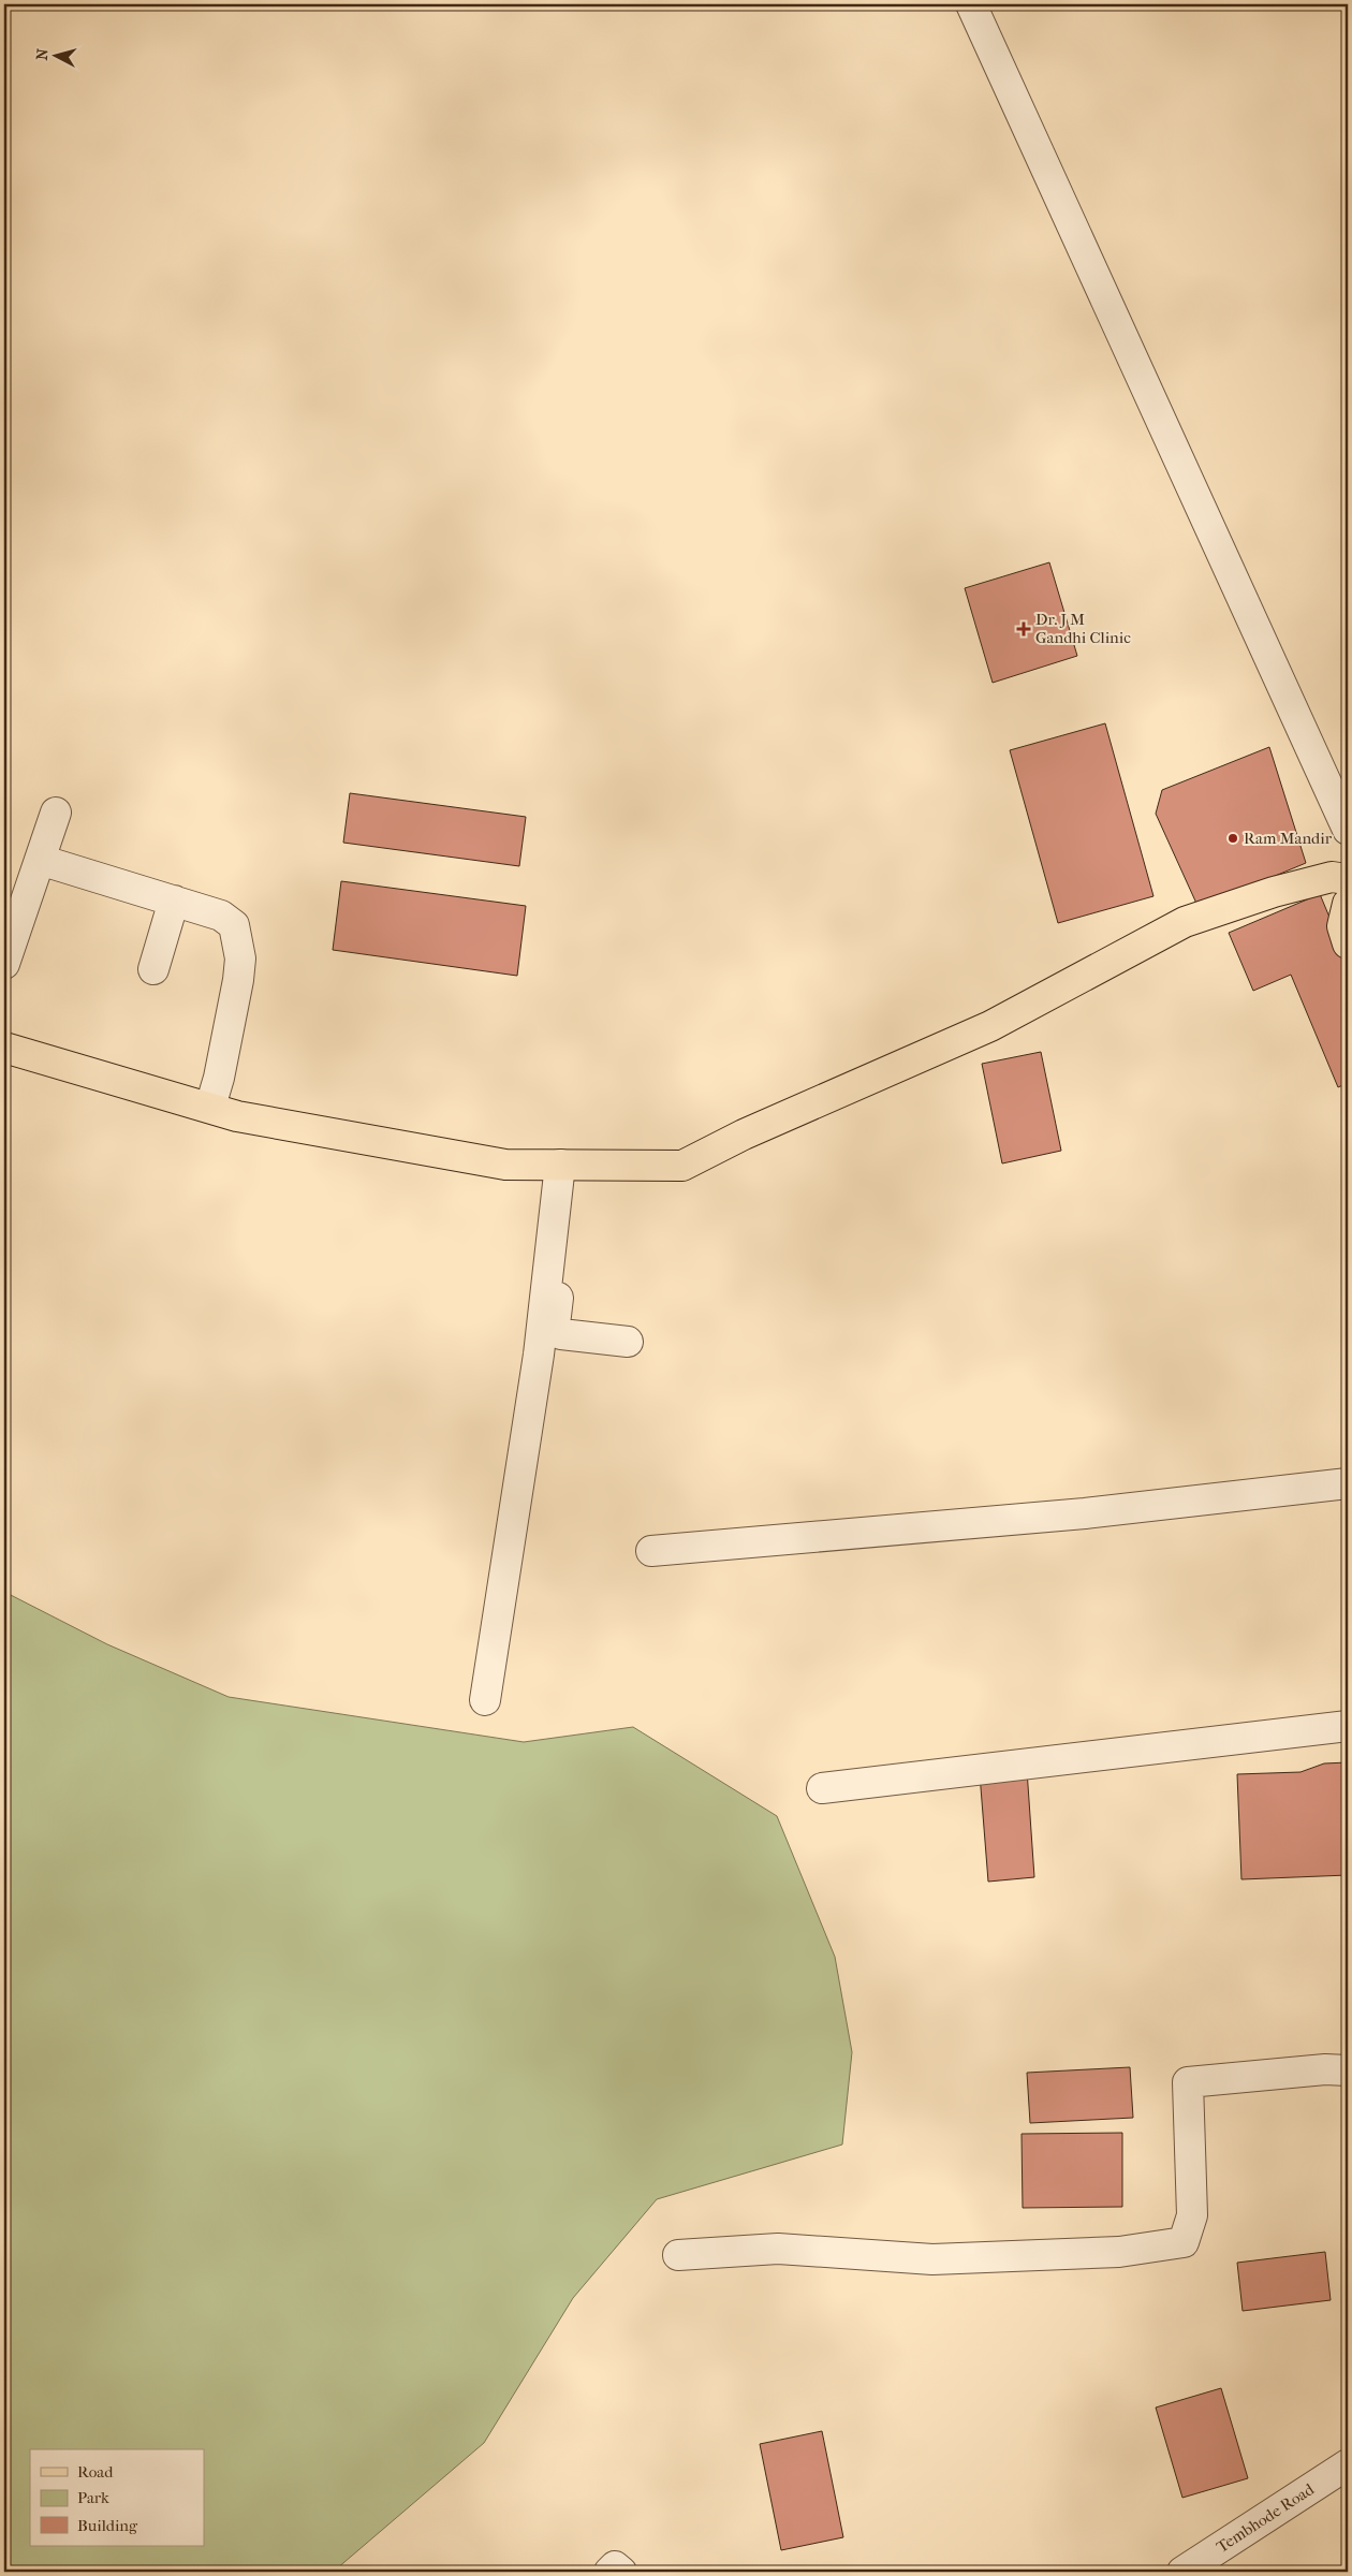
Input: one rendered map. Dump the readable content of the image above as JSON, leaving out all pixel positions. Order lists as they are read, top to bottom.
{
  "streets": {
    "street": ["Tembhode Road"]
  },
  "places": {
    "health": ["Dr. J M Gandhi Clinic"],
    "other": ["Ram Mandir"]
  },
  "legend": ["Road", "Park", "Building"],
  "north": "left"
}
